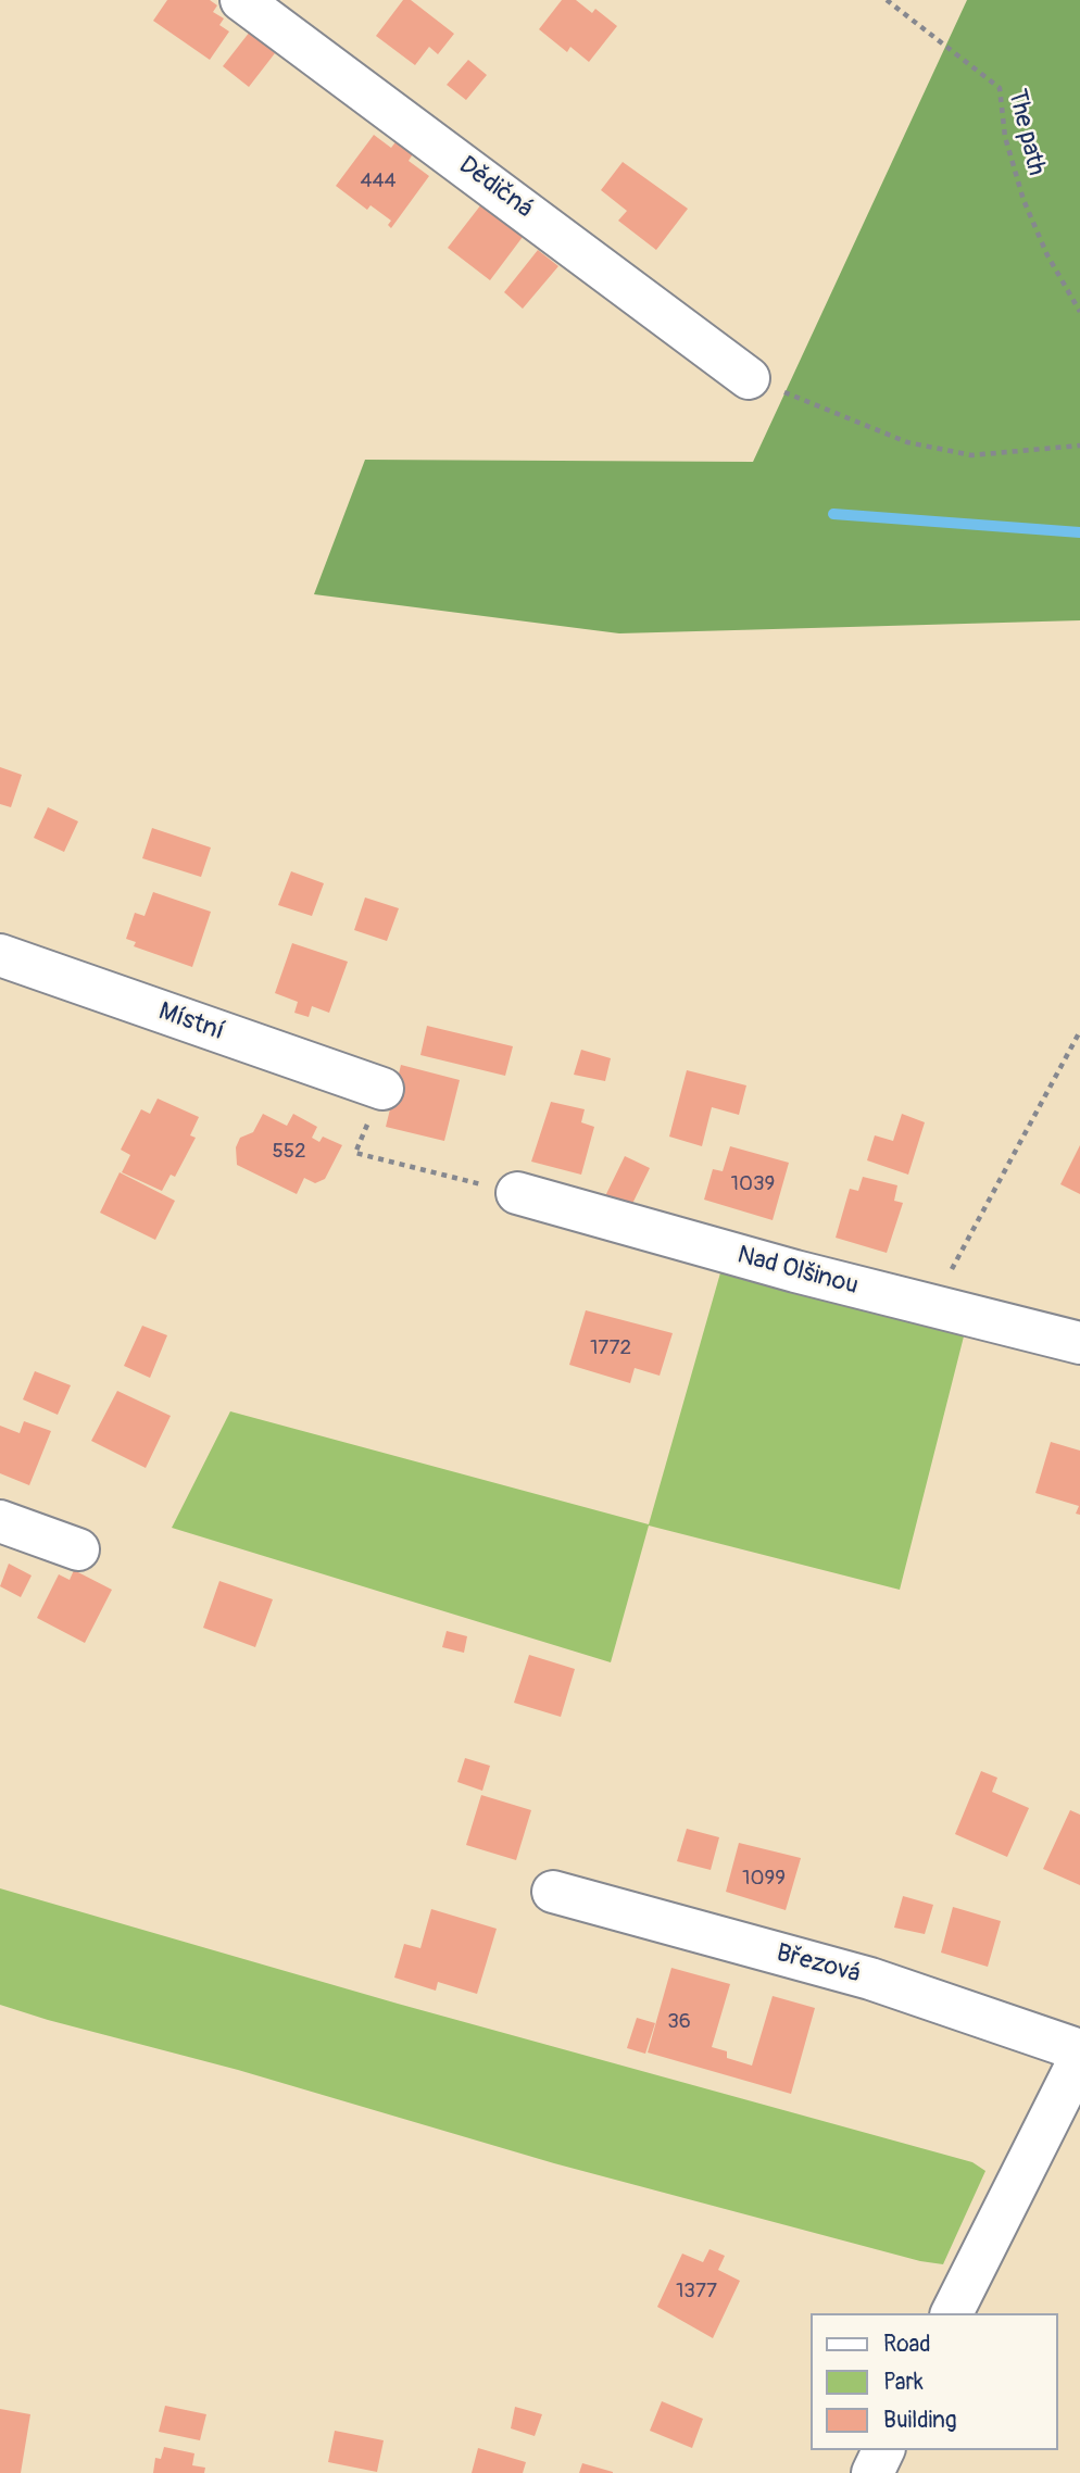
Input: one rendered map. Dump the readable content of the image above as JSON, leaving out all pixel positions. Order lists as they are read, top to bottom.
{
  "streets": {
    "street": [
      "Dědičná",
      "Místní",
      "Nad Olšinou",
      "Březová"
    ],
    "path": ["The path"]
  },
  "house_numbers": [
    "444",
    "552",
    "1039",
    "1772",
    "1099",
    "36",
    "1377"
  ],
  "legend": ["Road", "Park", "Building"]
}
